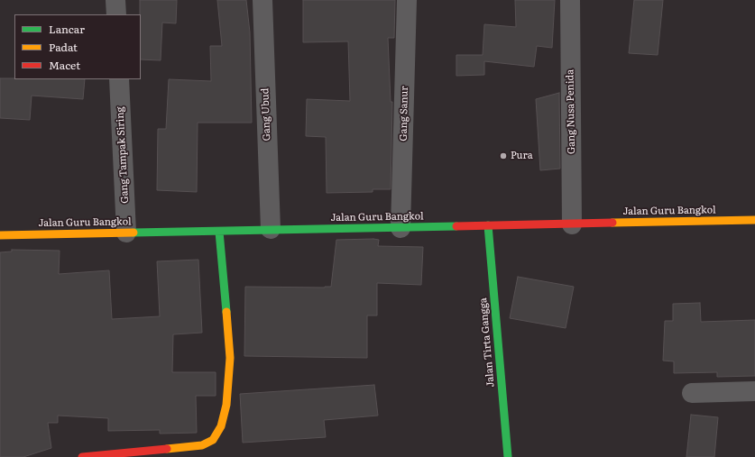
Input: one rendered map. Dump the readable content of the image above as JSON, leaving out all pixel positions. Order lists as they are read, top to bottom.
{
  "streets": {
    "street": [
      "Gang Nusa Penida",
      "Gang Sanur",
      "Gang Ubud",
      "Gang Tampak Siring",
      "Jalan Guru Bangkol",
      "Jalan Tirta Gangga"
    ]
  },
  "crossings": [
    ["Gang Nusa Penida", "Jalan Guru Bangkol"],
    ["Gang Sanur", "Jalan Guru Bangkol"],
    ["Gang Ubud", "Jalan Guru Bangkol"],
    ["Gang Tampak Siring", "Jalan Guru Bangkol"],
    ["Jalan Guru Bangkol", "Jalan Tirta Gangga"]
  ],
  "places": ["Pura"],
  "legend": ["Lancar", "Padat", "Macet"]
}
